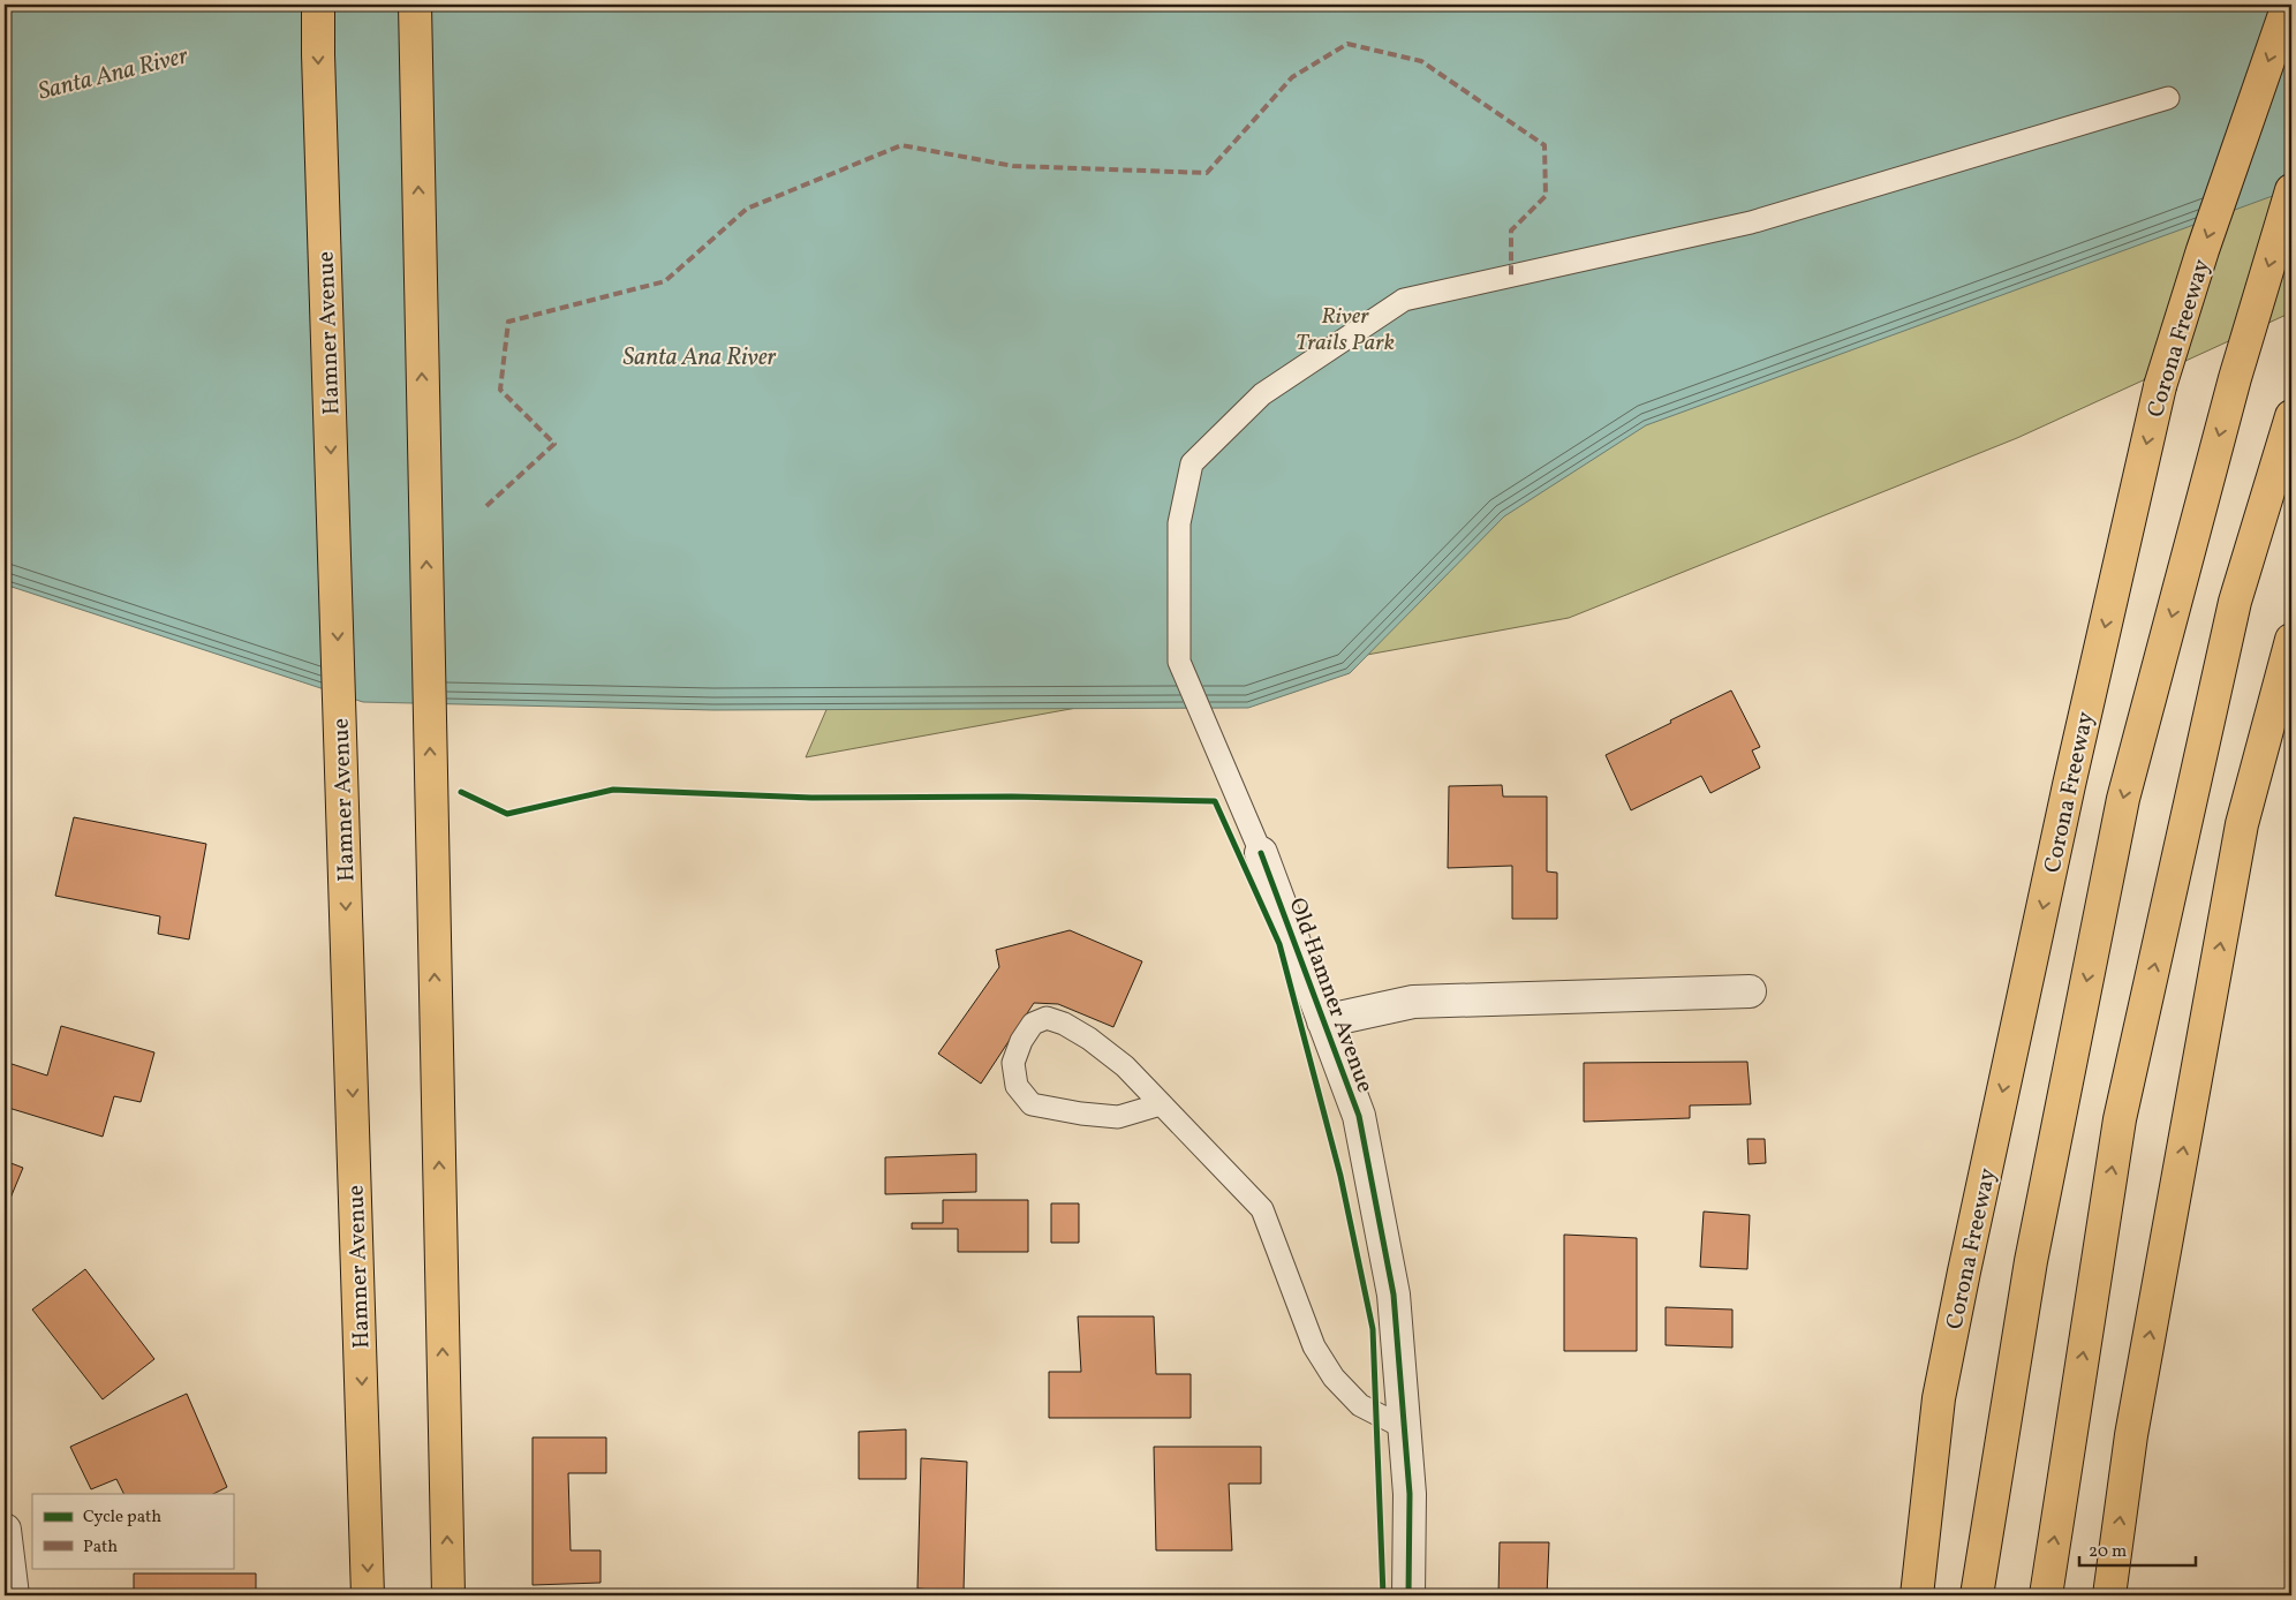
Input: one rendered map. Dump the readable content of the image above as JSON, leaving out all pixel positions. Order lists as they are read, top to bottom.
{
  "streets": {
    "main road": ["Hamner Avenue", "Corona Freeway"],
    "street": ["Old Hamner Avenue"]
  },
  "water": ["Santa Ana River"],
  "parks": ["River Trails Park"],
  "legend": ["Cycle path", "Path"],
  "scale_bar": "20 m"
}
